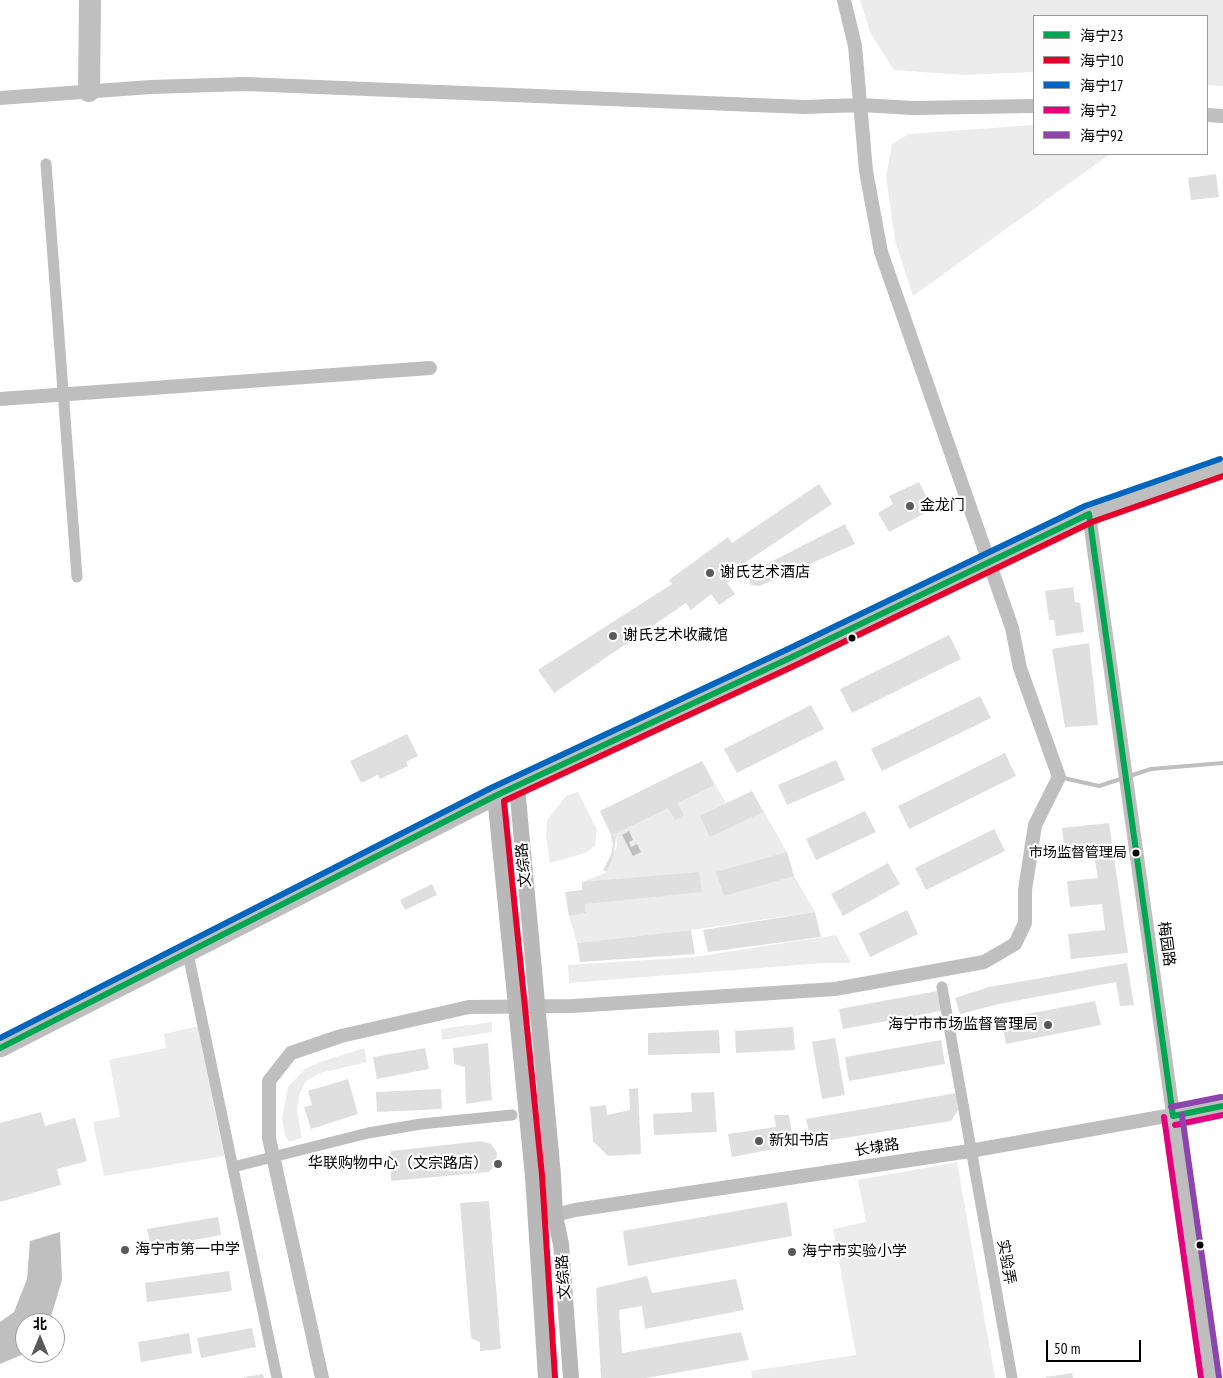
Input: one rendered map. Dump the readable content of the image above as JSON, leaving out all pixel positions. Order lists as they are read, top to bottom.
{
  "streets": {
    "main road": ["文综路"],
    "street": ["梅园路", "长埭路", "实验弄"]
  },
  "crossings": [
    ["文综路", "长埭路"],
    ["梅园路", "长埭路"],
    ["长埭路", "实验弄"]
  ],
  "places": [
    "金龙门",
    "谢氏艺术酒店",
    "谢氏艺术收藏馆",
    "市场监督管理局",
    "海宁市市场监督管理局",
    "新知书店",
    "华联购物中心（文宗路店）",
    "海宁市第一中学",
    "海宁市实验小学"
  ],
  "lines": [
    "transit line 海宁17",
    "transit line 海宁10",
    "transit line 海宁23",
    "transit line 海宁92",
    "transit line 海宁2"
  ],
  "legend": [
    "海宁23",
    "海宁10",
    "海宁17",
    "海宁2",
    "海宁92"
  ],
  "scale_bar": "50 m",
  "north": "top"
}
